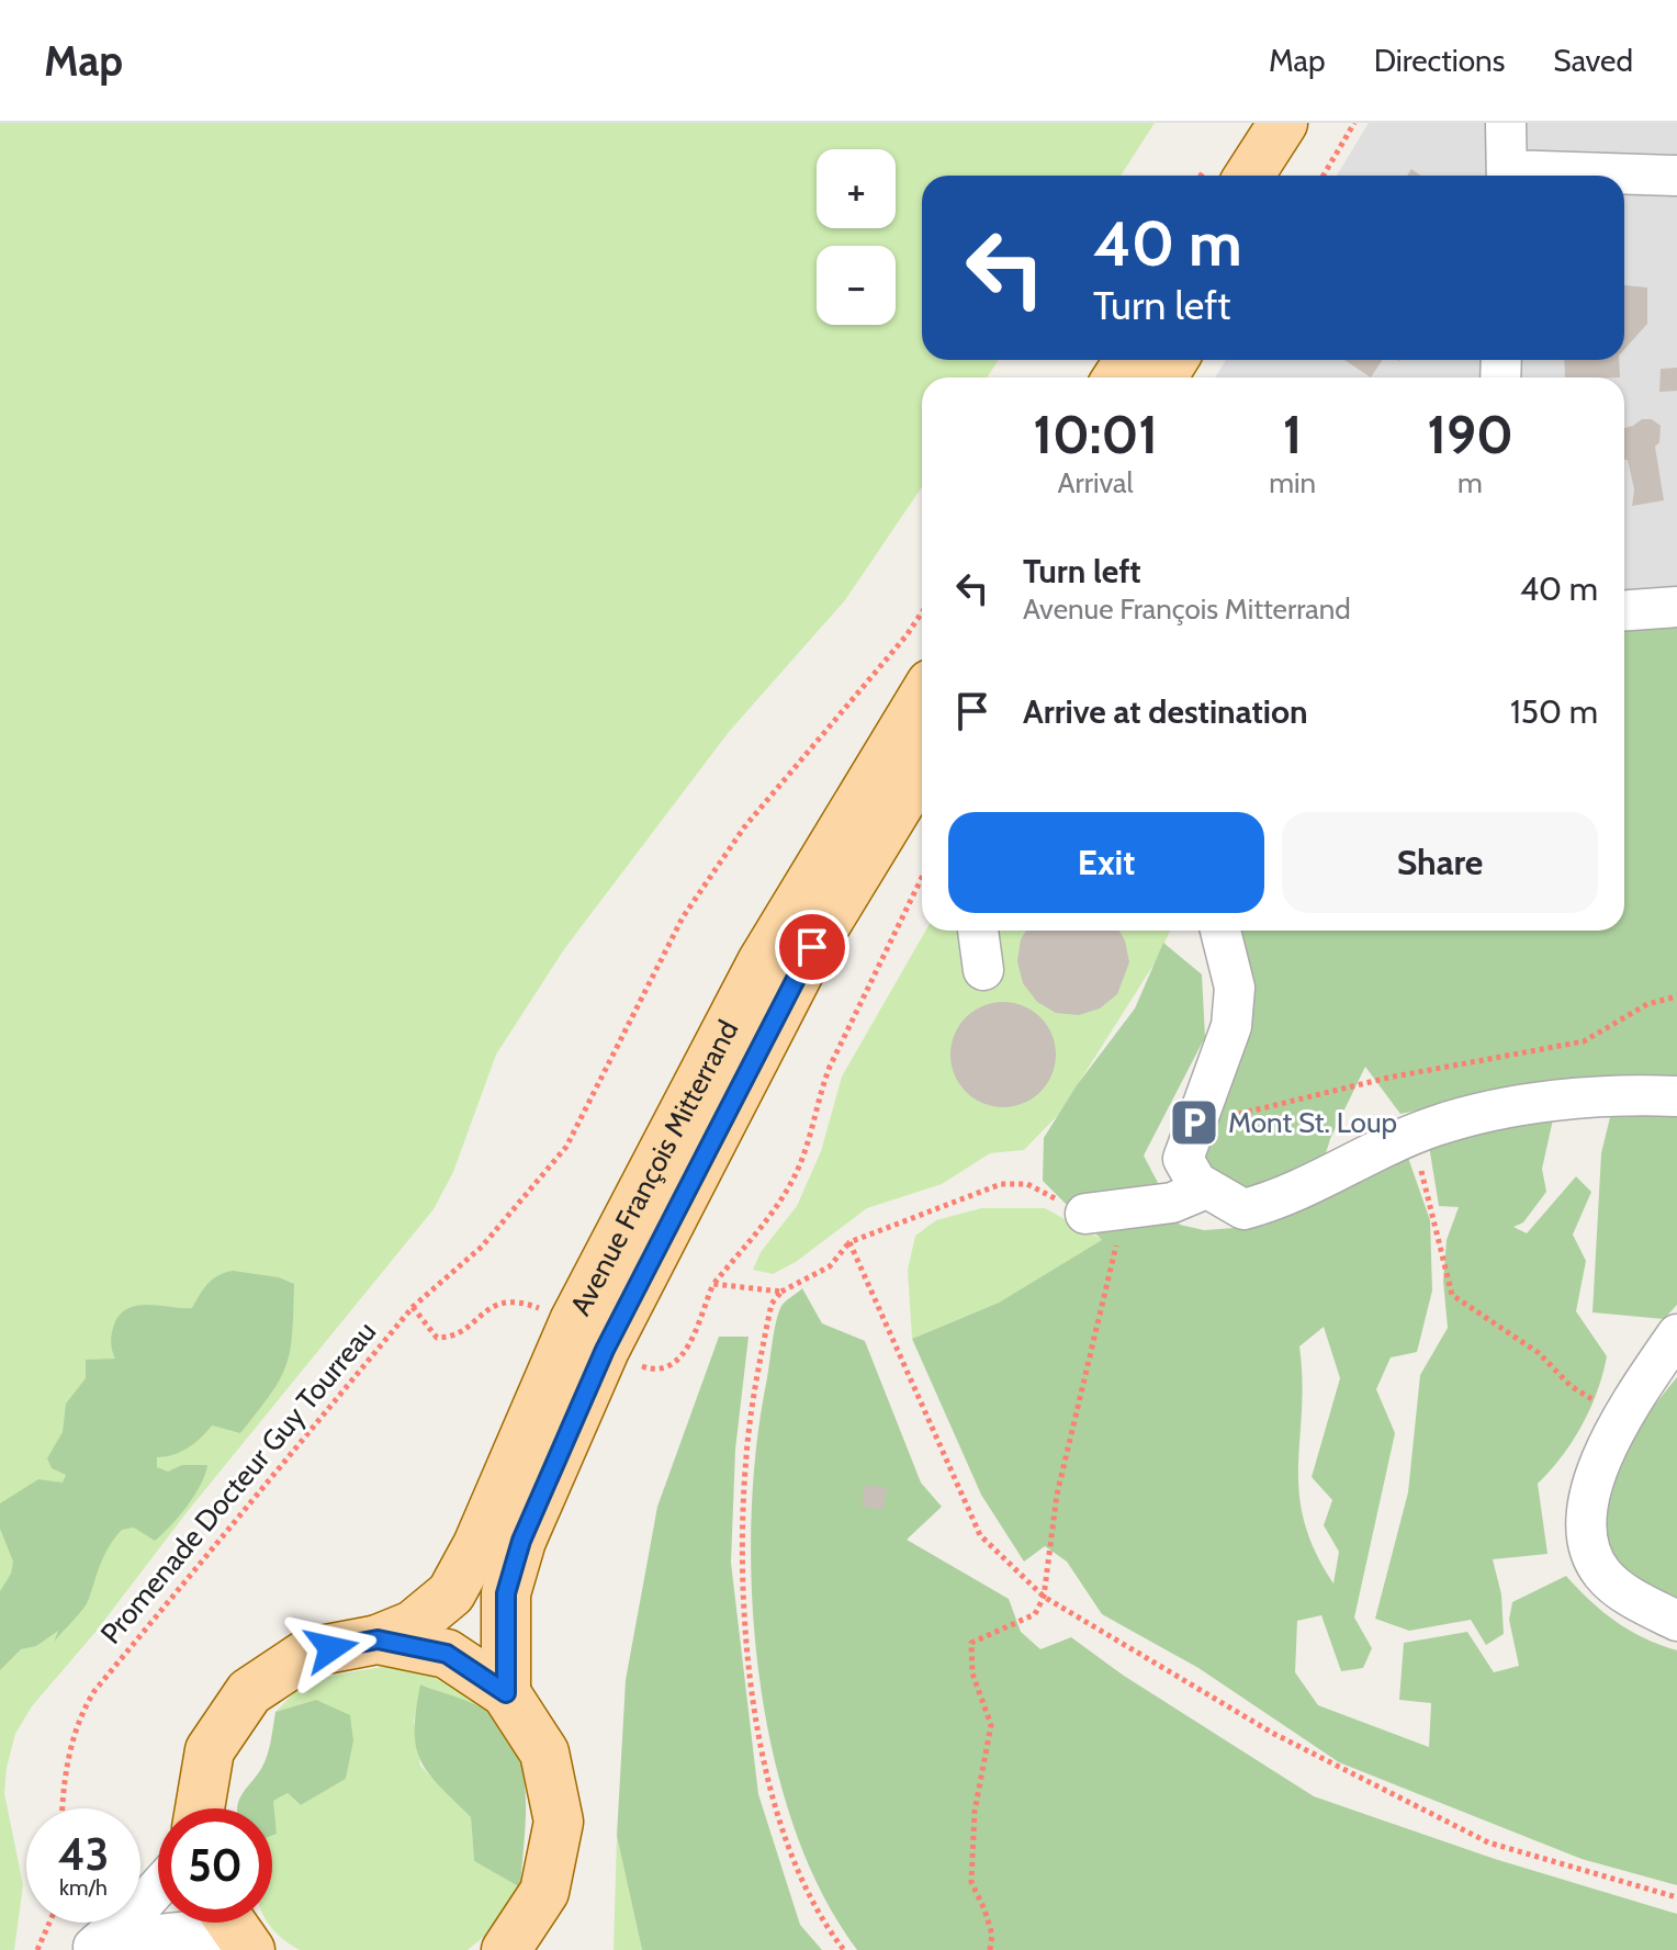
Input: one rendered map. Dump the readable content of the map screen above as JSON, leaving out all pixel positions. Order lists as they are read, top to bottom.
{
  "streets": {
    "main road": ["Avenue François Mitterrand"],
    "path": ["Promenade Docteur Guy Tourreau"]
  },
  "places": {
    "parking": ["Mont St. Loup"]
  },
  "page": {
    "header": "Map",
    "nav": ["Map", "Directions", "Saved"],
    "map_buttons": ["+", "−"],
    "turn": ["40 m", "Turn left"],
    "eta": [
      "10:01",
      "Arrival",
      "1",
      "min",
      "190",
      "m"
    ],
    "list": [
      {
        "name": "Turn left",
        "note": "Avenue François Mitterrand",
        "value": "40 m"
      },
      {
        "name": "Arrive at destination",
        "value": "150 m"
      }
    ],
    "buttons": ["Exit", "Share"],
    "speed": "43 km/h",
    "limit": "50"
  }
}
